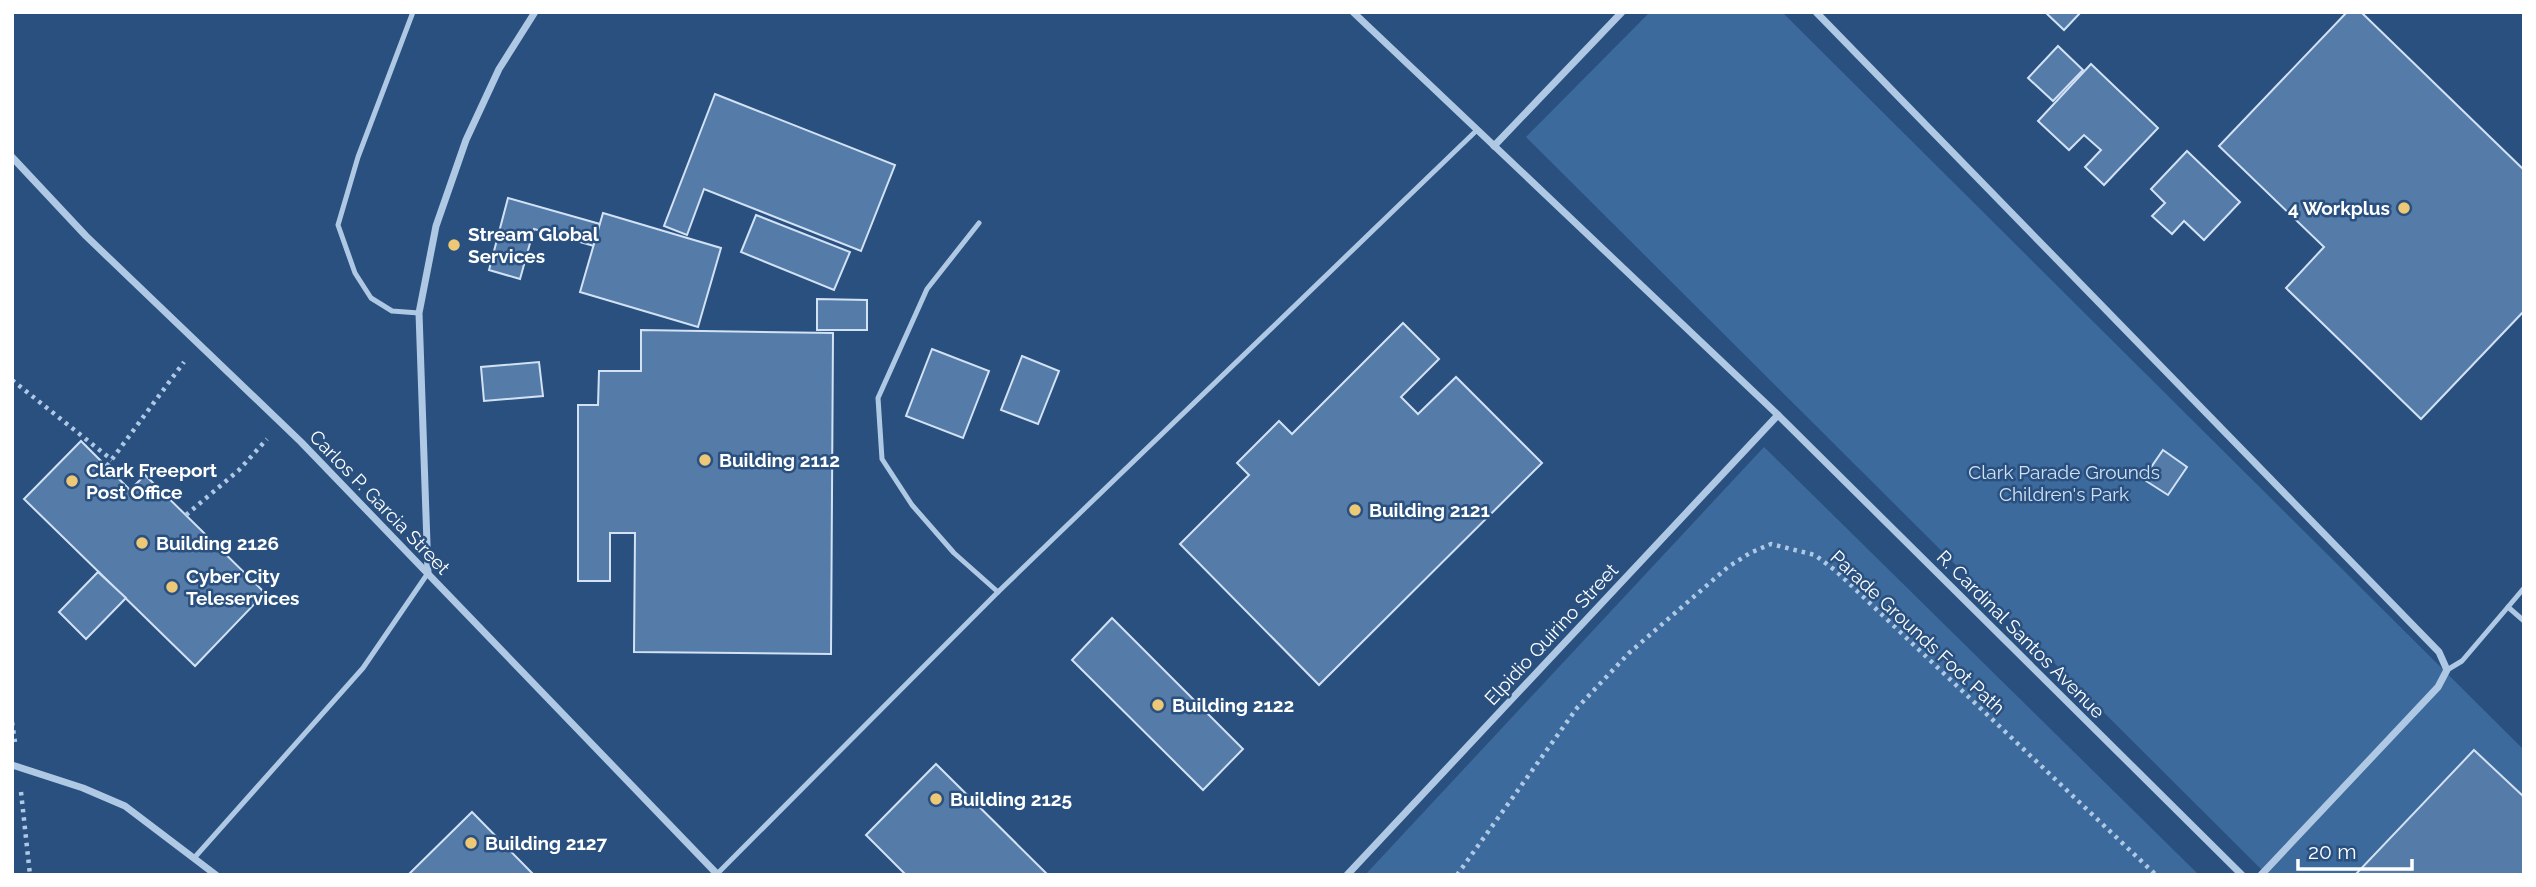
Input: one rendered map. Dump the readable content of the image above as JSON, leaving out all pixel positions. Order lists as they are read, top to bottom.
{
  "streets": {
    "street": ["Carlos P. Garcia Street", "Elpidio Quirino Street", "R. Cardinal Santos Avenue"],
    "path": ["Parade Grounds Foot Path"]
  },
  "crossings": [
    ["Elpidio Quirino Street", "R. Cardinal Santos Avenue"]
  ],
  "parks": ["Clark Parade Grounds Children's Park"],
  "places": [
    "4 Workplus",
    "Stream Global Services",
    "Building 2112",
    "Clark Freeport Post Office",
    "Building 2121",
    "Building 2126",
    "Cyber City Teleservices",
    "Building 2122",
    "Building 2125",
    "Building 2127"
  ],
  "scale_bar": "20 m"
}
